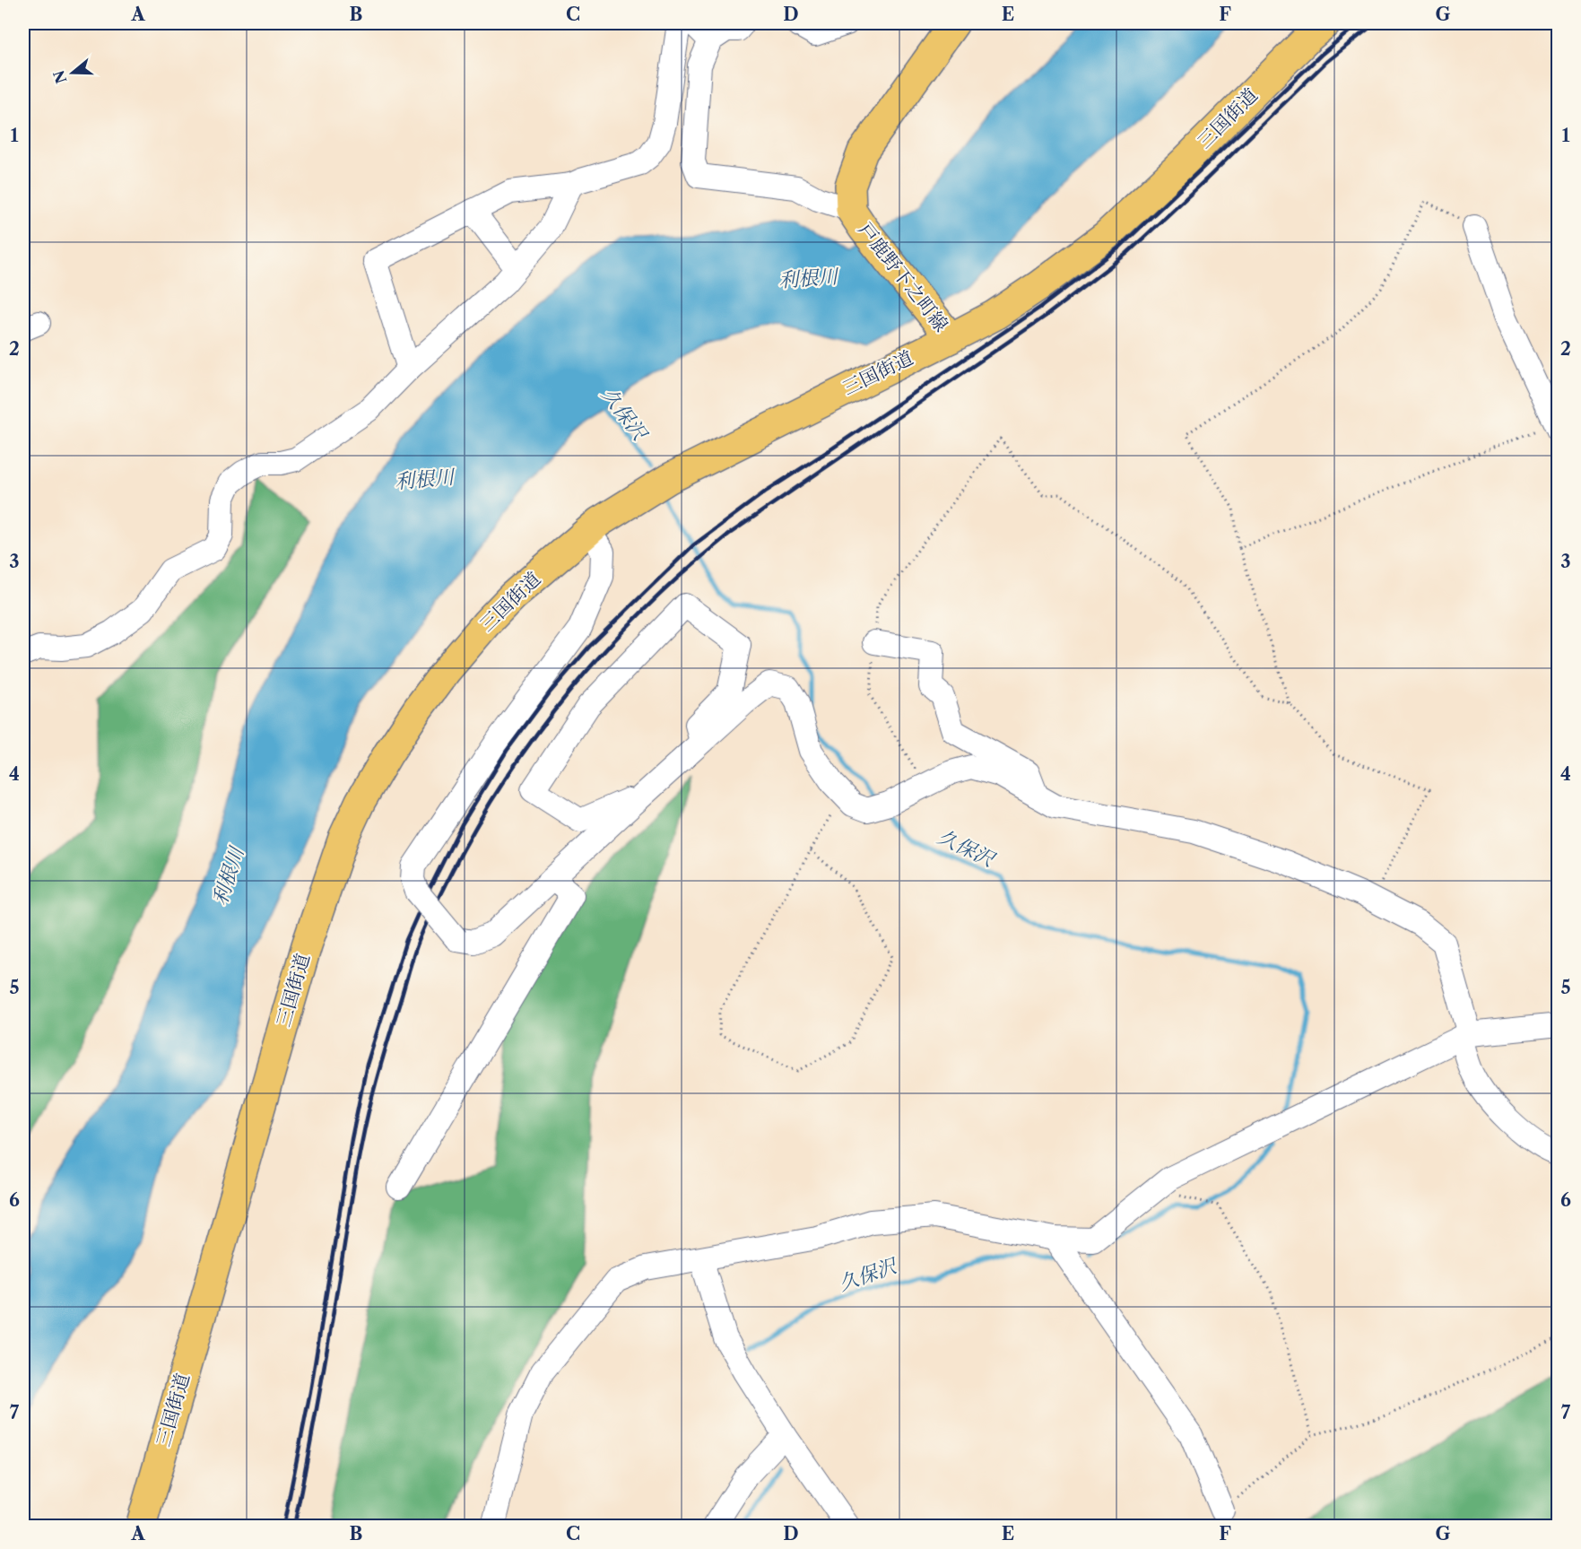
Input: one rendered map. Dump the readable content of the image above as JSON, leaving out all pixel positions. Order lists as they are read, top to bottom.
{
  "streets": {
    "main road": ["三国街道", "戸鹿野下之町線"]
  },
  "crossings": [
    ["三国街道", "戸鹿野下之町線"]
  ],
  "water": ["利根川", "久保沢"],
  "north": "left",
  "grid": {
    "columns": [
      "A",
      "B",
      "C",
      "D",
      "E",
      "F",
      "G"
    ],
    "rows": [
      "1",
      "2",
      "3",
      "4",
      "5",
      "6",
      "7"
    ]
  }
}
